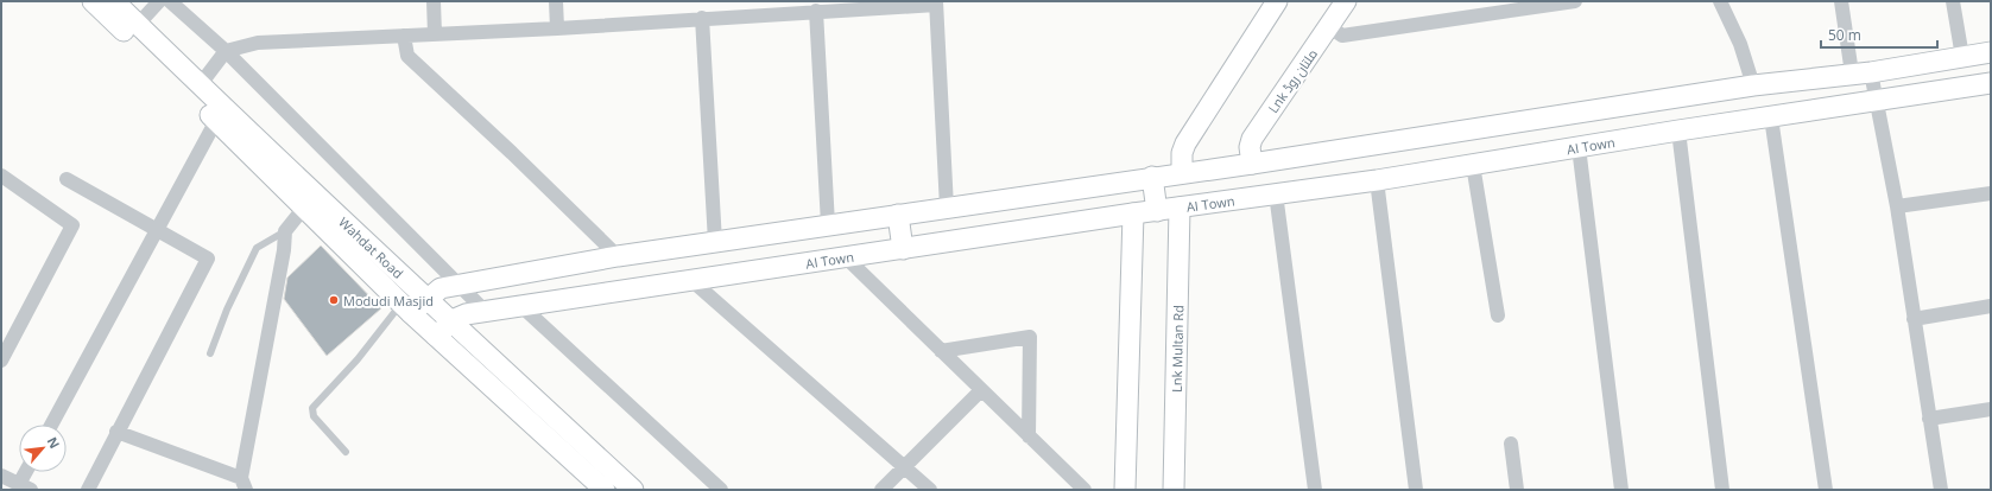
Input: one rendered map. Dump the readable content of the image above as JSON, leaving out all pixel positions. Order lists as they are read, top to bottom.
{
  "streets": {
    "street": [
      "Lnk ملتان روڈ",
      "AI Town",
      "Wahdat Road",
      "Lnk Multan Rd"
    ]
  },
  "crossings": [
    ["AI Town", "Wahdat Road"],
    ["AI Town", "Lnk Multan Rd"]
  ],
  "places": ["Modudi Masjid"],
  "scale_bar": "50 m",
  "north": "top right"
}
